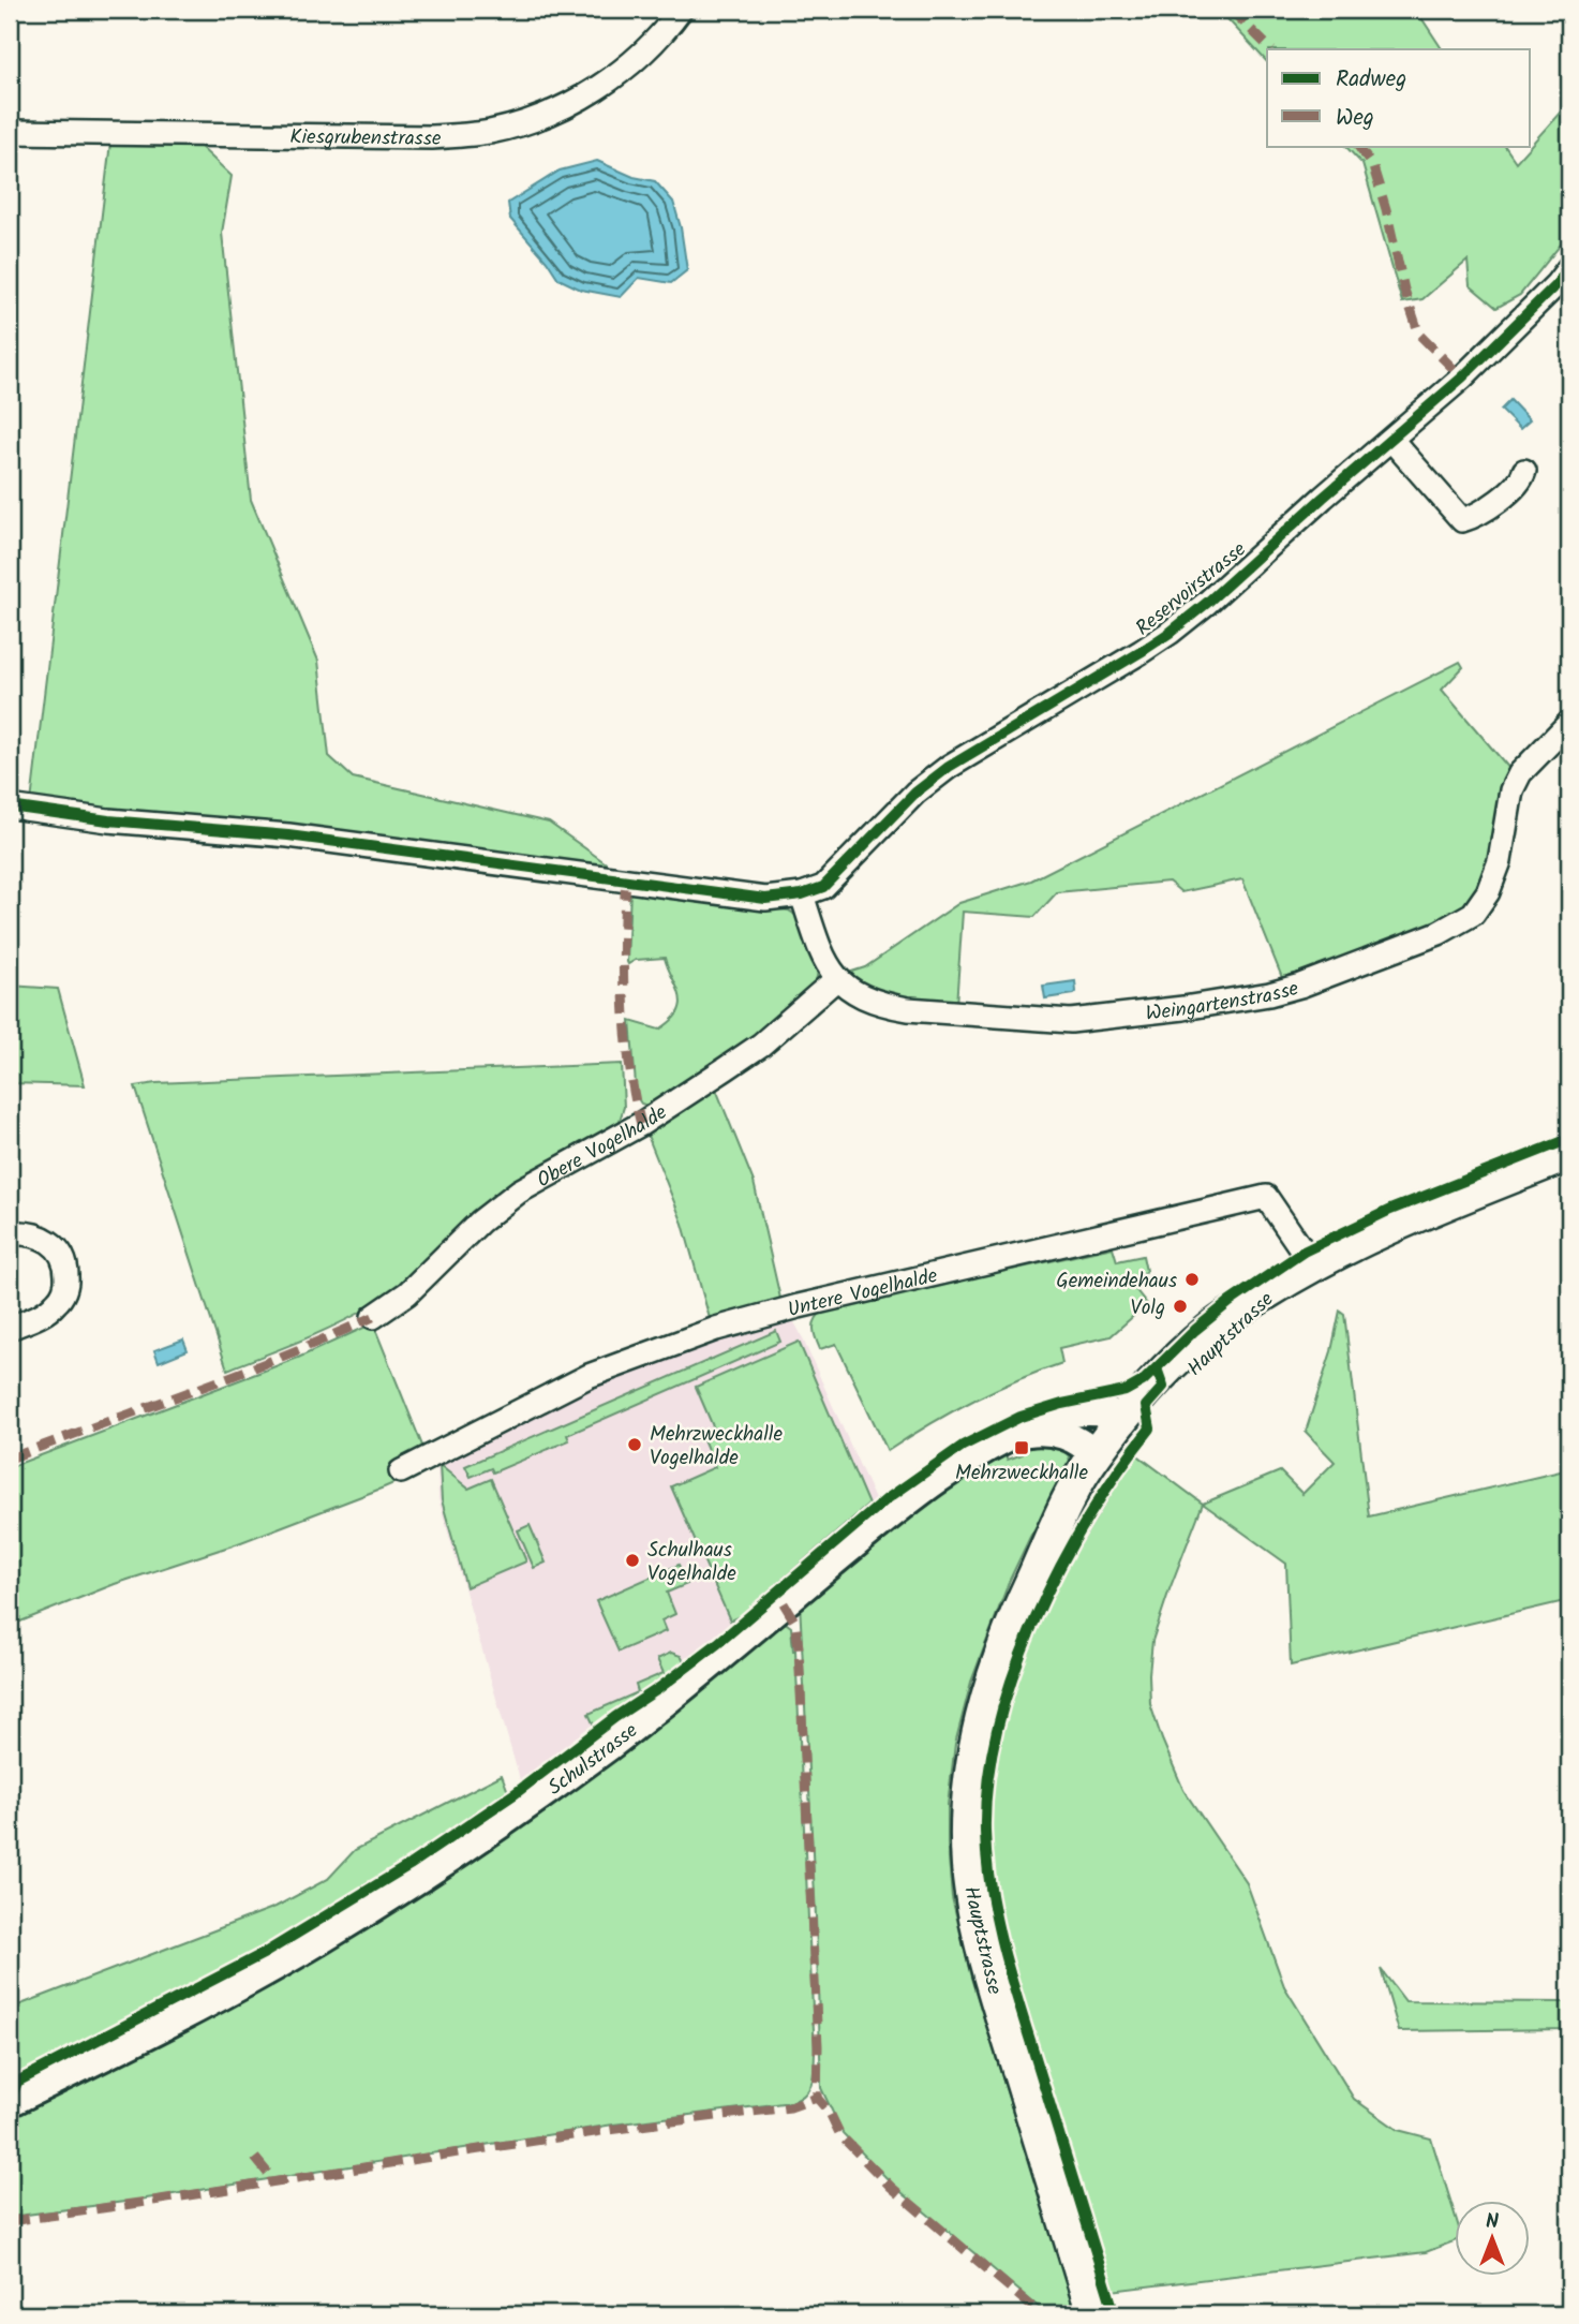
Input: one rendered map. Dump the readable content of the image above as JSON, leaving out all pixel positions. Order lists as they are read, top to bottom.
{
  "streets": {
    "main road": ["Hauptstrasse"],
    "street": [
      "Kiesgrubenstrasse",
      "Reservoirstrasse",
      "Weingartenstrasse",
      "Obere Vogelhalde",
      "Untere Vogelhalde",
      "Schulstrasse"
    ]
  },
  "crossings": [
    ["Weingartenstrasse", "Obere Vogelhalde"],
    ["Untere Vogelhalde", "Hauptstrasse"],
    ["Hauptstrasse", "Schulstrasse"]
  ],
  "places": {
    "other": [
      "Gemeindehaus",
      "Volg",
      "Mehrzweckhalle Vogelhalde",
      "Schulhaus Vogelhalde"
    ],
    "transit": ["Mehrzweckhalle"]
  },
  "legend": ["Radweg", "Weg"],
  "north": "top"
}
